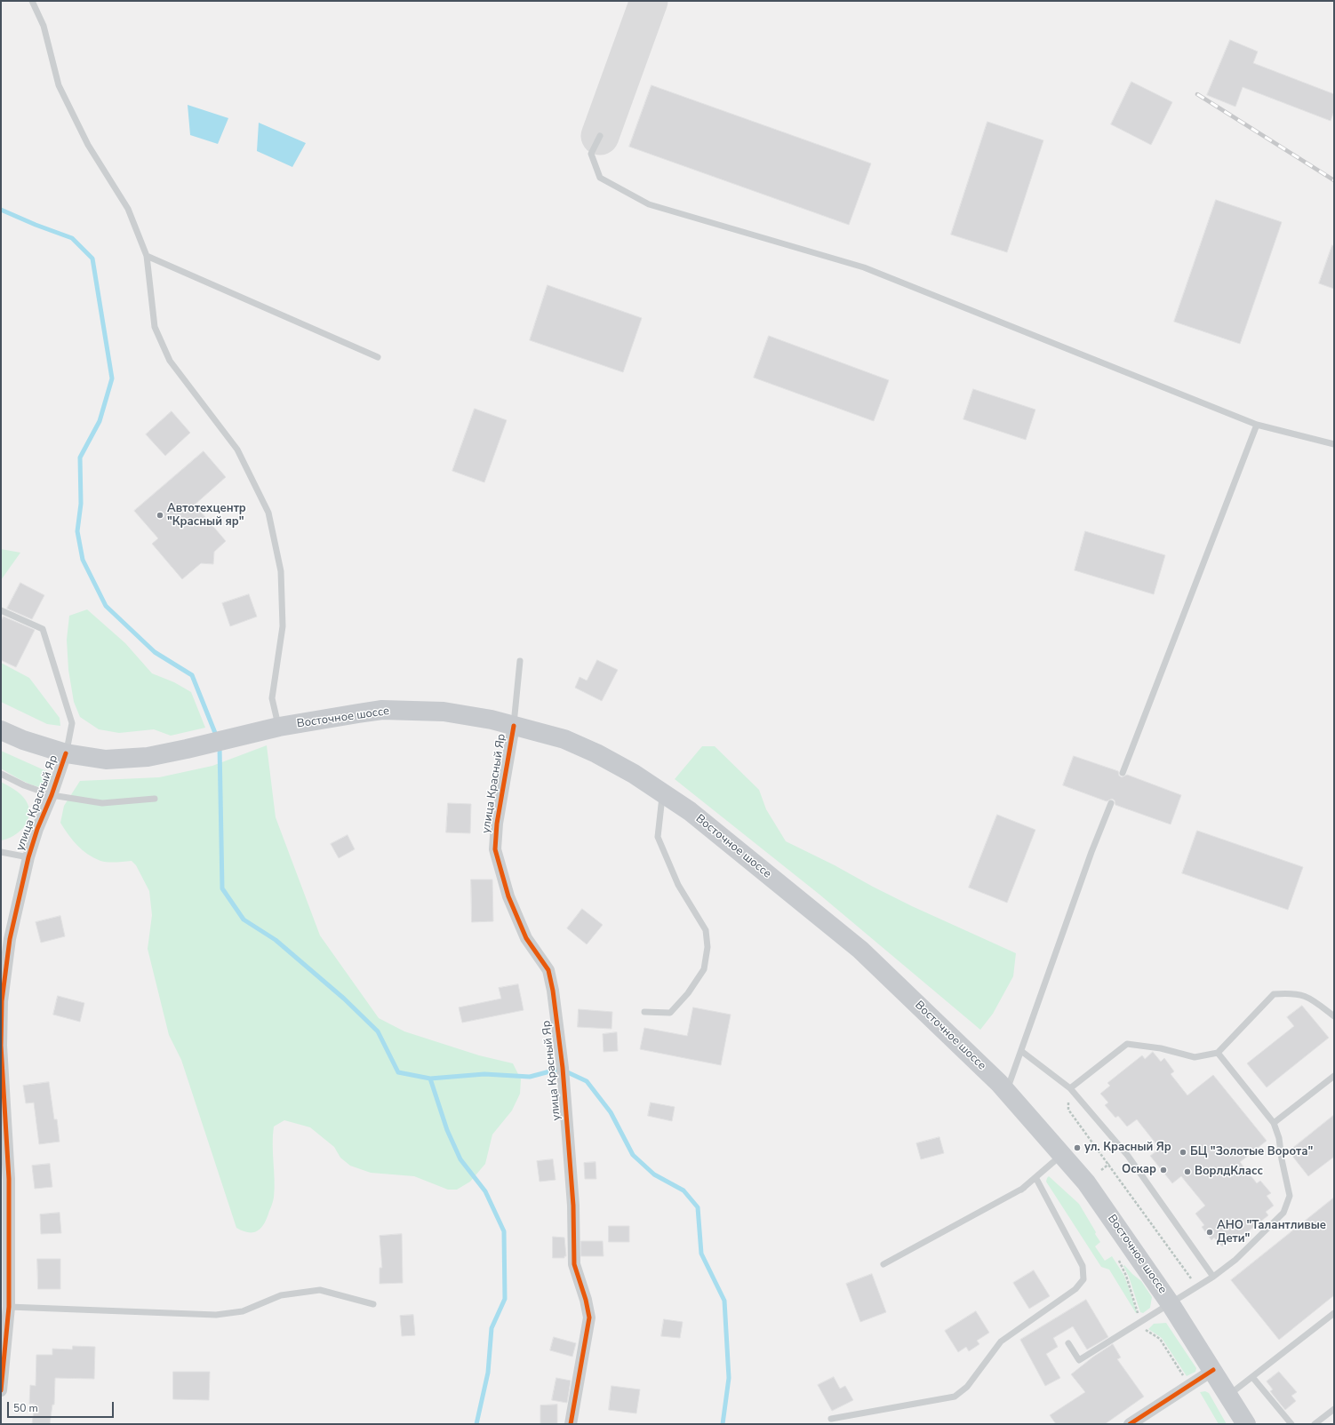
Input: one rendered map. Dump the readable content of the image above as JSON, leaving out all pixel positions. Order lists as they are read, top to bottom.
{
  "streets": {
    "main road": ["Восточное шоссе"],
    "street": ["улица Красный Яр"]
  },
  "crossings": [
    ["Восточное шоссе", "улица Красный Яр"]
  ],
  "places": [
    "Автотехцентр \"Красный яр\"",
    "ул. Красный Яр",
    "БЦ \"Золотые Ворота\"",
    "Оскар",
    "ВорлдКласс",
    "АНО \"Талантливые Дети\""
  ],
  "scale_bar": "50 m"
}
